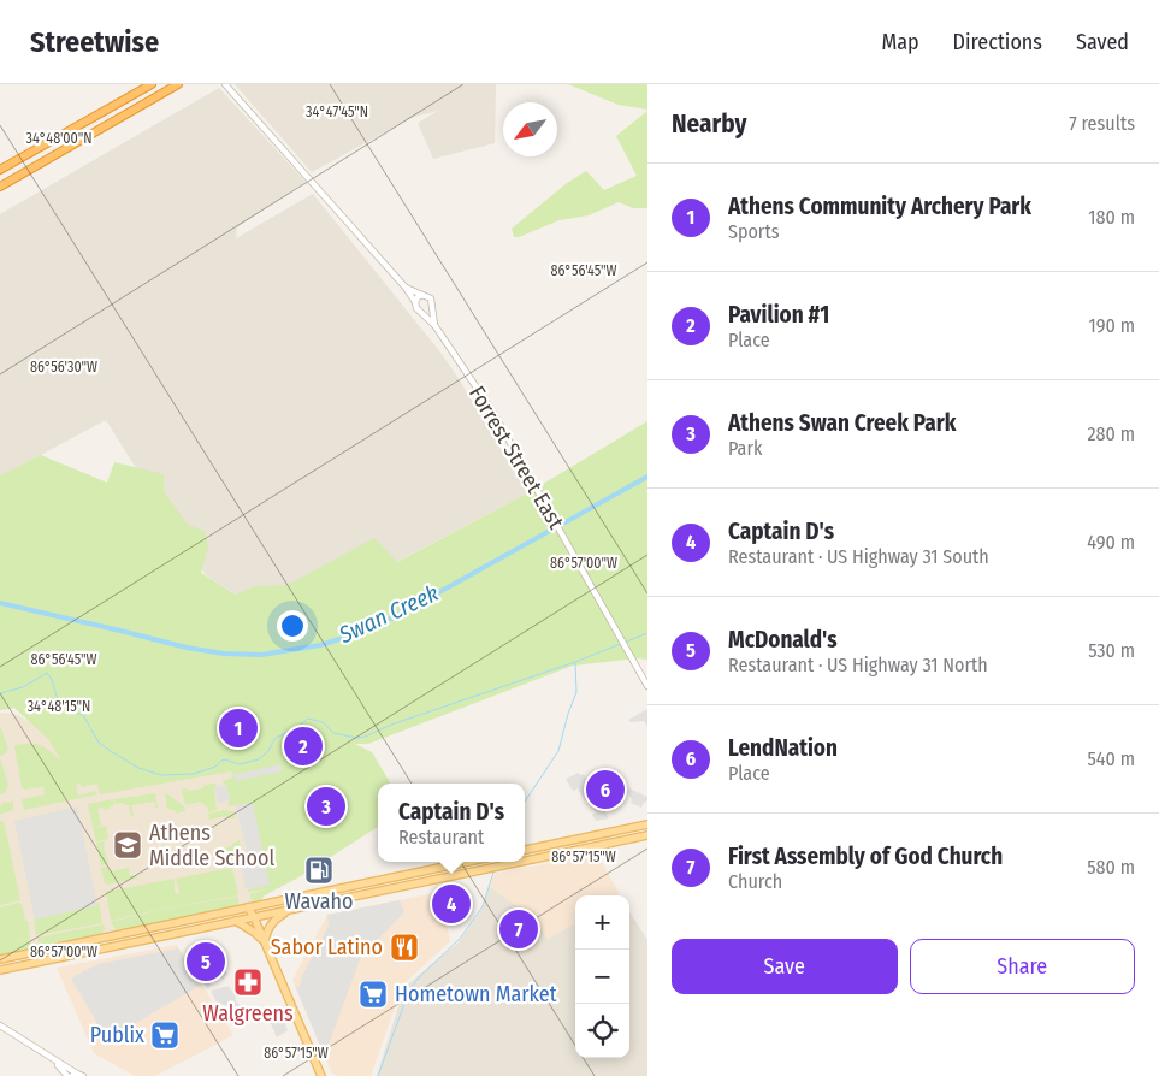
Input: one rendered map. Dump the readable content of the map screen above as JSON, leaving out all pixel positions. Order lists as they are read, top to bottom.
{
  "streets": {
    "street": ["Forrest Street East"]
  },
  "water": ["Swan Creek"],
  "places": {
    "school or university": ["Athens Middle School"],
    "fuel station": ["Wavaho"],
    "restaurant": ["Sabor Latino"],
    "pharmacy": ["Walgreens"],
    "supermarket": ["Hometown Market", "Publix"]
  },
  "north": "bottom left",
  "page": {
    "header": "Streetwise",
    "nav": ["Map", "Directions", "Saved"],
    "heading": ["Nearby", "7 results"],
    "list": [
      {
        "mark": "1",
        "name": "Athens Community Archery Park",
        "note": "Sports",
        "value": "180 m"
      },
      {
        "mark": "2",
        "name": "Pavilion #1",
        "note": "Place",
        "value": "190 m"
      },
      {
        "mark": "3",
        "name": "Athens Swan Creek Park",
        "note": "Park",
        "value": "280 m"
      },
      {
        "mark": "4",
        "name": "Captain D's",
        "note": "Restaurant · US Highway 31 South",
        "value": "490 m"
      },
      {
        "mark": "5",
        "name": "McDonald's",
        "note": "Restaurant · US Highway 31 North",
        "value": "530 m"
      },
      {
        "mark": "6",
        "name": "LendNation",
        "note": "Place",
        "value": "540 m"
      },
      {
        "mark": "7",
        "name": "First Assembly of God Church",
        "note": "Church",
        "value": "580 m"
      }
    ],
    "pins": [
      "1",
      "2",
      "6",
      "3",
      "4",
      "7",
      "5"
    ],
    "popup": ["Captain D's", "Restaurant"],
    "map_buttons": ["+", "−"],
    "buttons": ["Save", "Share"]
  },
  "coordinates": [
    "34°47'45\"N",
    "34°48'00\"N",
    "86°56'45\"W",
    "86°56'30\"W",
    "86°57'00\"W",
    "34°48'15\"N",
    "86°57'15\"W"
  ]
}
